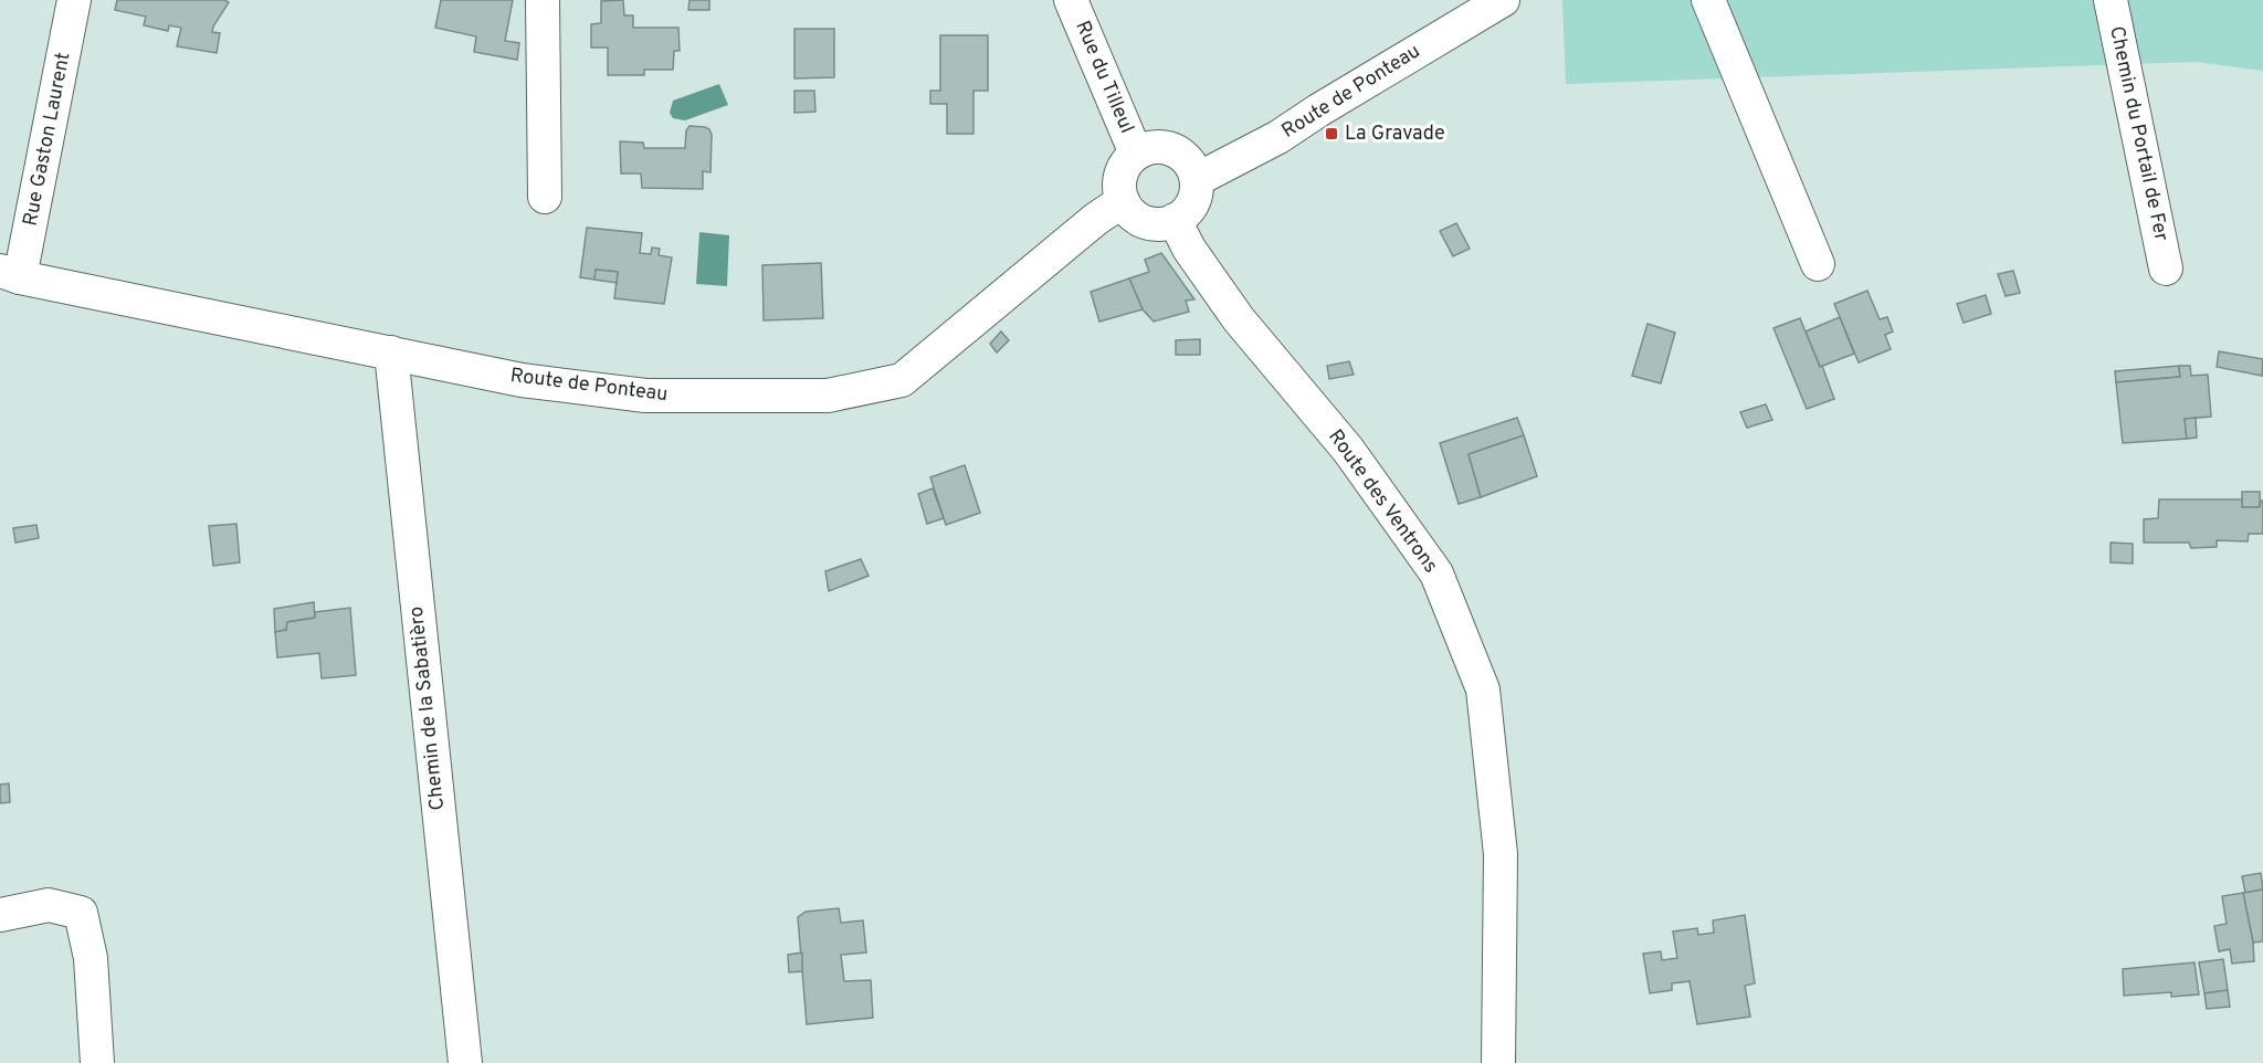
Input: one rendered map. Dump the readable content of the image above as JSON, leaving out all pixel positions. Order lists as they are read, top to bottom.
{
  "streets": {
    "street": [
      "Rue du Tilleul",
      "Route de Ponteau",
      "Chemin du Portail de Fer",
      "Rue Gaston Laurent",
      "Route des Ventrons",
      "Chemin de la Sabatièro"
    ]
  },
  "crossings": [
    ["Rue du Tilleul", "Route de Ponteau"],
    ["Rue du Tilleul", "Route des Ventrons"],
    ["Route de Ponteau", "Rue Gaston Laurent"],
    ["Route de Ponteau", "Route des Ventrons"],
    ["Route de Ponteau", "Chemin de la Sabatièro"]
  ],
  "places": {
    "transit": ["La Gravade"]
  }
}
